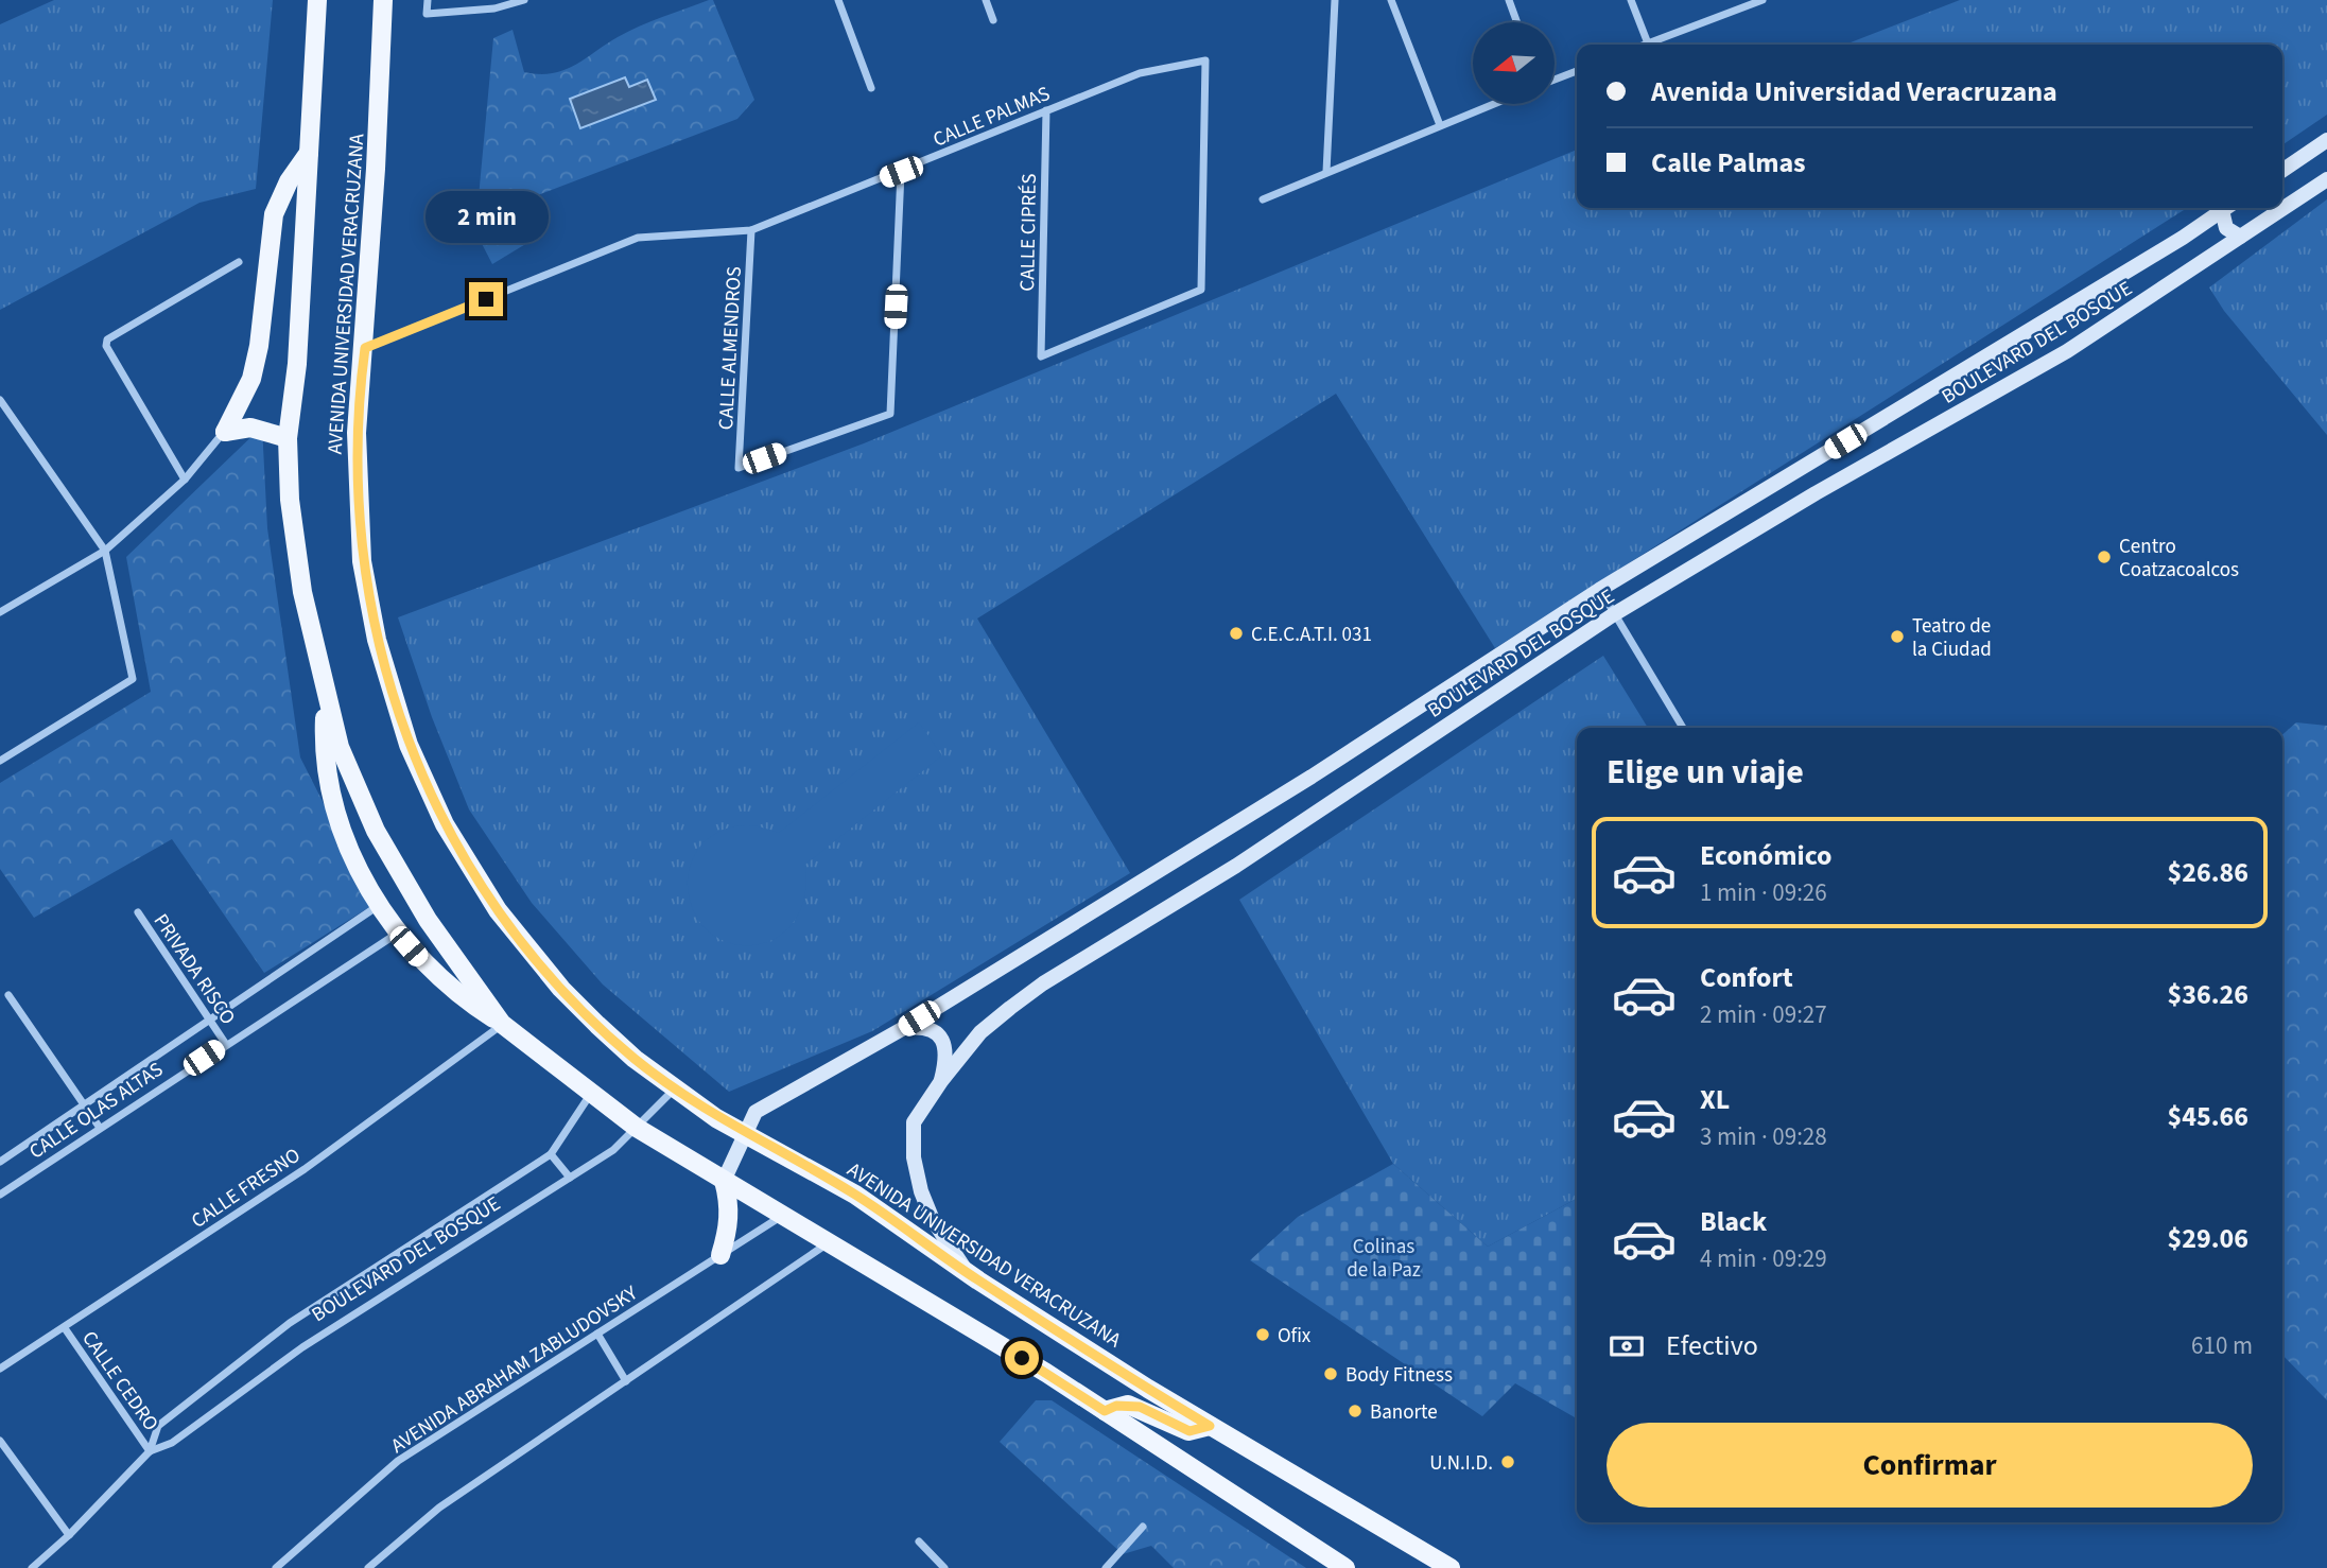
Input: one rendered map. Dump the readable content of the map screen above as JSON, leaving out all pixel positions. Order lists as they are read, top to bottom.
{
  "streets": {
    "main road": ["AVENIDA UNIVERSIDAD VERACRUZANA", "BOULEVARD DEL BOSQUE"],
    "street": [
      "CALLE PALMAS",
      "CALLE CIPRÉS",
      "CALLE ALMENDROS",
      "PRIVADA RISCO",
      "CALLE OLAS ALTAS",
      "CALLE FRESNO",
      "AVENIDA ABRAHAM ZABLUDOVSKY",
      "CALLE CEDRO"
    ]
  },
  "crossings": [
    ["CALLE PALMAS", "CALLE CIPRÉS"],
    ["CALLE PALMAS", "AVENIDA UNIVERSIDAD VERACRUZANA"],
    ["CALLE PALMAS", "CALLE ALMENDROS"],
    ["AVENIDA UNIVERSIDAD VERACRUZANA", "BOULEVARD DEL BOSQUE"],
    ["BOULEVARD DEL BOSQUE", "CALLE CEDRO"],
    ["PRIVADA RISCO", "CALLE OLAS ALTAS"],
    ["CALLE FRESNO", "CALLE CEDRO"]
  ],
  "parks": ["Colinas de la Paz"],
  "places": [
    "Centro Coatzacoalcos",
    "C.E.C.A.T.I. 031",
    "Teatro de la Ciudad",
    "Ofix",
    "Body Fitness",
    "Banorte",
    "U.N.I.D."
  ],
  "north": "left",
  "page": {
    "banner": ["Avenida Universidad Veracruzana", "Calle Palmas"],
    "bubble": "2 min",
    "heading": "Elige un viaje",
    "list": [
      {
        "name": "Económico",
        "note": "1 min · 09:26",
        "value": "$26.86"
      },
      {
        "name": "Confort",
        "note": "2 min · 09:27",
        "value": "$36.26"
      },
      {
        "name": "XL",
        "note": "3 min · 09:28",
        "value": "$45.66"
      },
      {
        "name": "Black",
        "note": "4 min · 09:29",
        "value": "$29.06"
      }
    ],
    "pay": ["Efectivo", "610 m"],
    "buttons": "Confirmar"
  }
}
